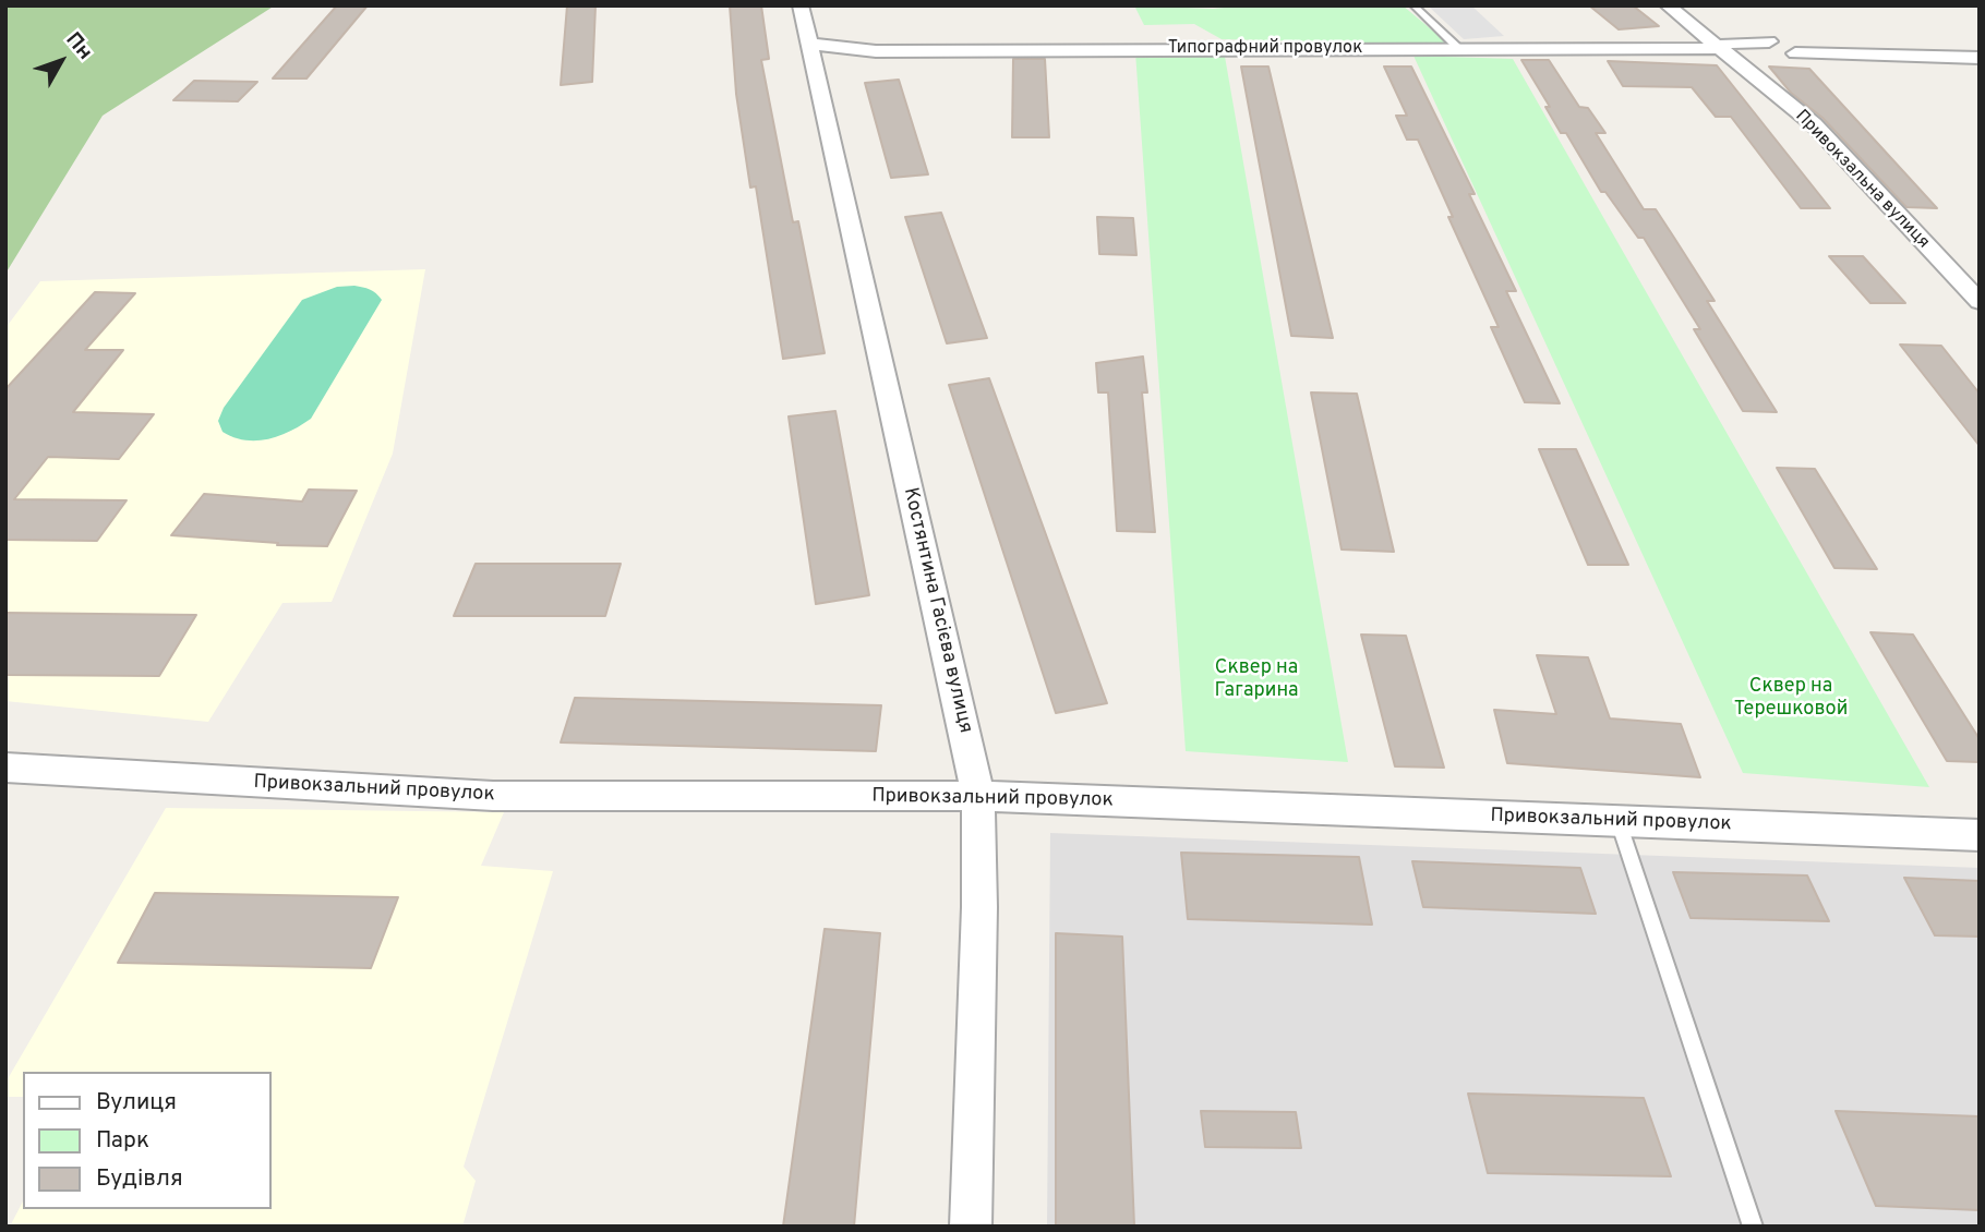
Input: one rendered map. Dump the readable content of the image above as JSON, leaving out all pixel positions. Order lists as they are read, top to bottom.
{
  "streets": {
    "street": [
      "Типографний провулок",
      "Привокзальна вулиця",
      "Костянтина Гасієва вулиця",
      "Привокзальний провулок"
    ]
  },
  "crossings": [
    ["Типографний провулок", "Привокзальна вулиця"],
    ["Типографний провулок", "Костянтина Гасієва вулиця"],
    ["Костянтина Гасієва вулиця", "Привокзальний провулок"]
  ],
  "parks": ["Сквер на Гагарина", "Сквер на Терешковой"],
  "legend": ["Вулиця", "Парк", "Будівля"],
  "north": "top right"
}
